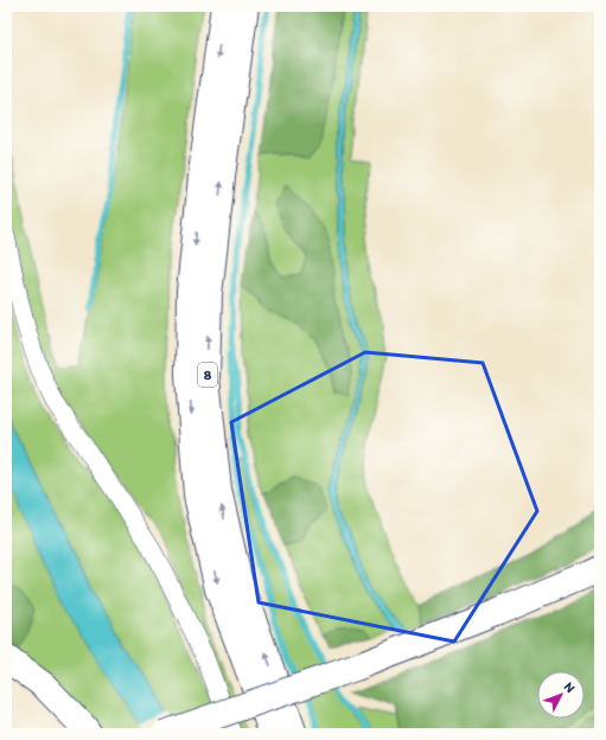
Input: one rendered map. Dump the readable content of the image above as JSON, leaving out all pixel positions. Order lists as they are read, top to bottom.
{
  "streets": {
    "main road": ["8"]
  },
  "north": "top right"
}
